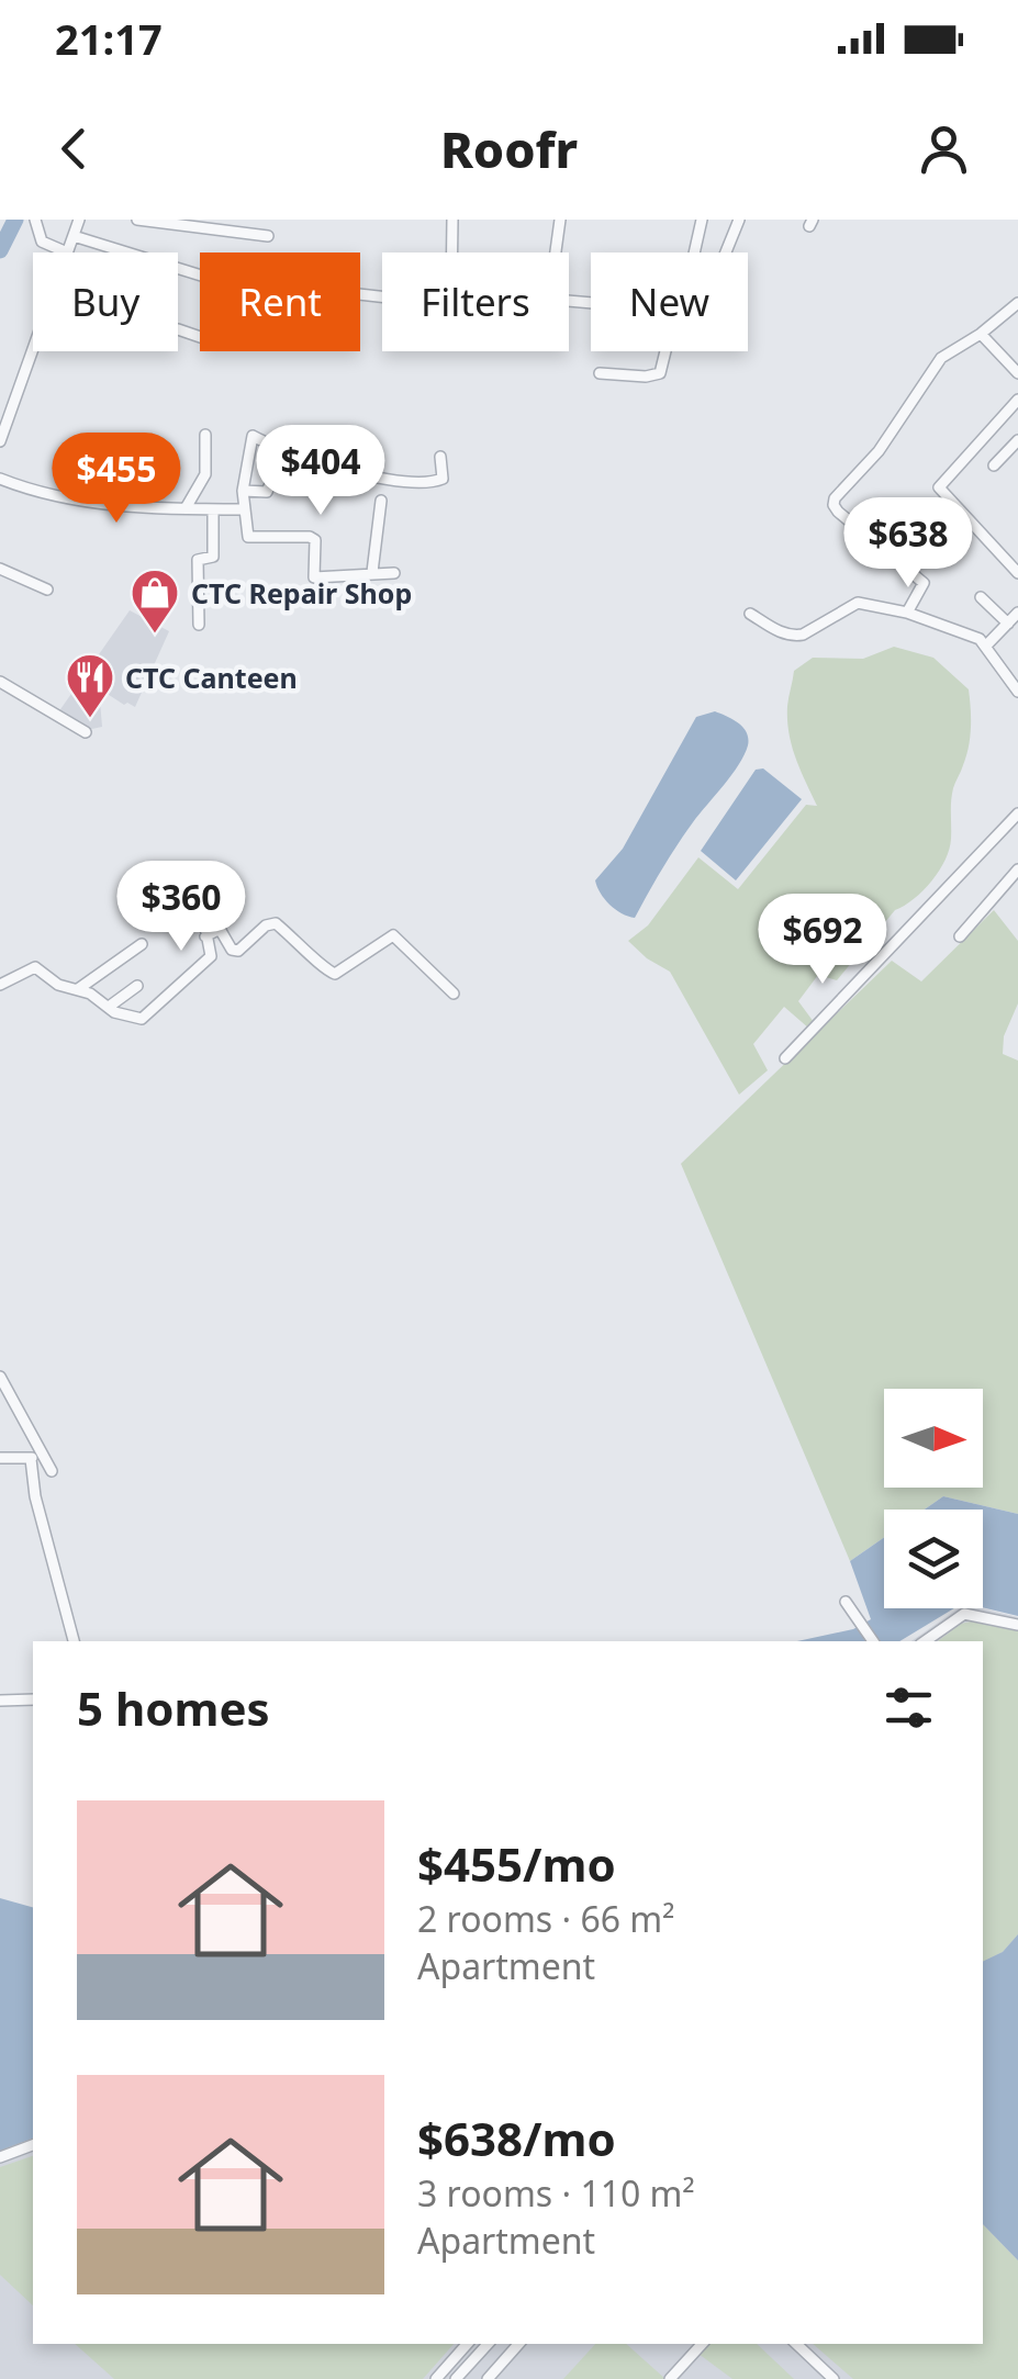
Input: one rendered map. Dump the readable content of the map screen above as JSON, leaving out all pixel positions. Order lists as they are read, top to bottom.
{
  "places": {
    "shop": ["CTC Repair Shop"],
    "restaurant": ["CTC Canteen"]
  },
  "north": "right",
  "page": {
    "status": "21:17",
    "header": "Roofr",
    "chip": [
      "Buy",
      "Rent",
      "Filters",
      "New"
    ],
    "price": [
      "$404",
      "$455",
      "$638",
      "$360",
      "$692"
    ],
    "heading": "5 homes",
    "list": [
      {
        "name": "$455/mo",
        "note": "2 rooms · 66 m² · Apartment"
      },
      {
        "name": "$638/mo",
        "note": "3 rooms · 110 m² · Apartment"
      }
    ]
  }
}
